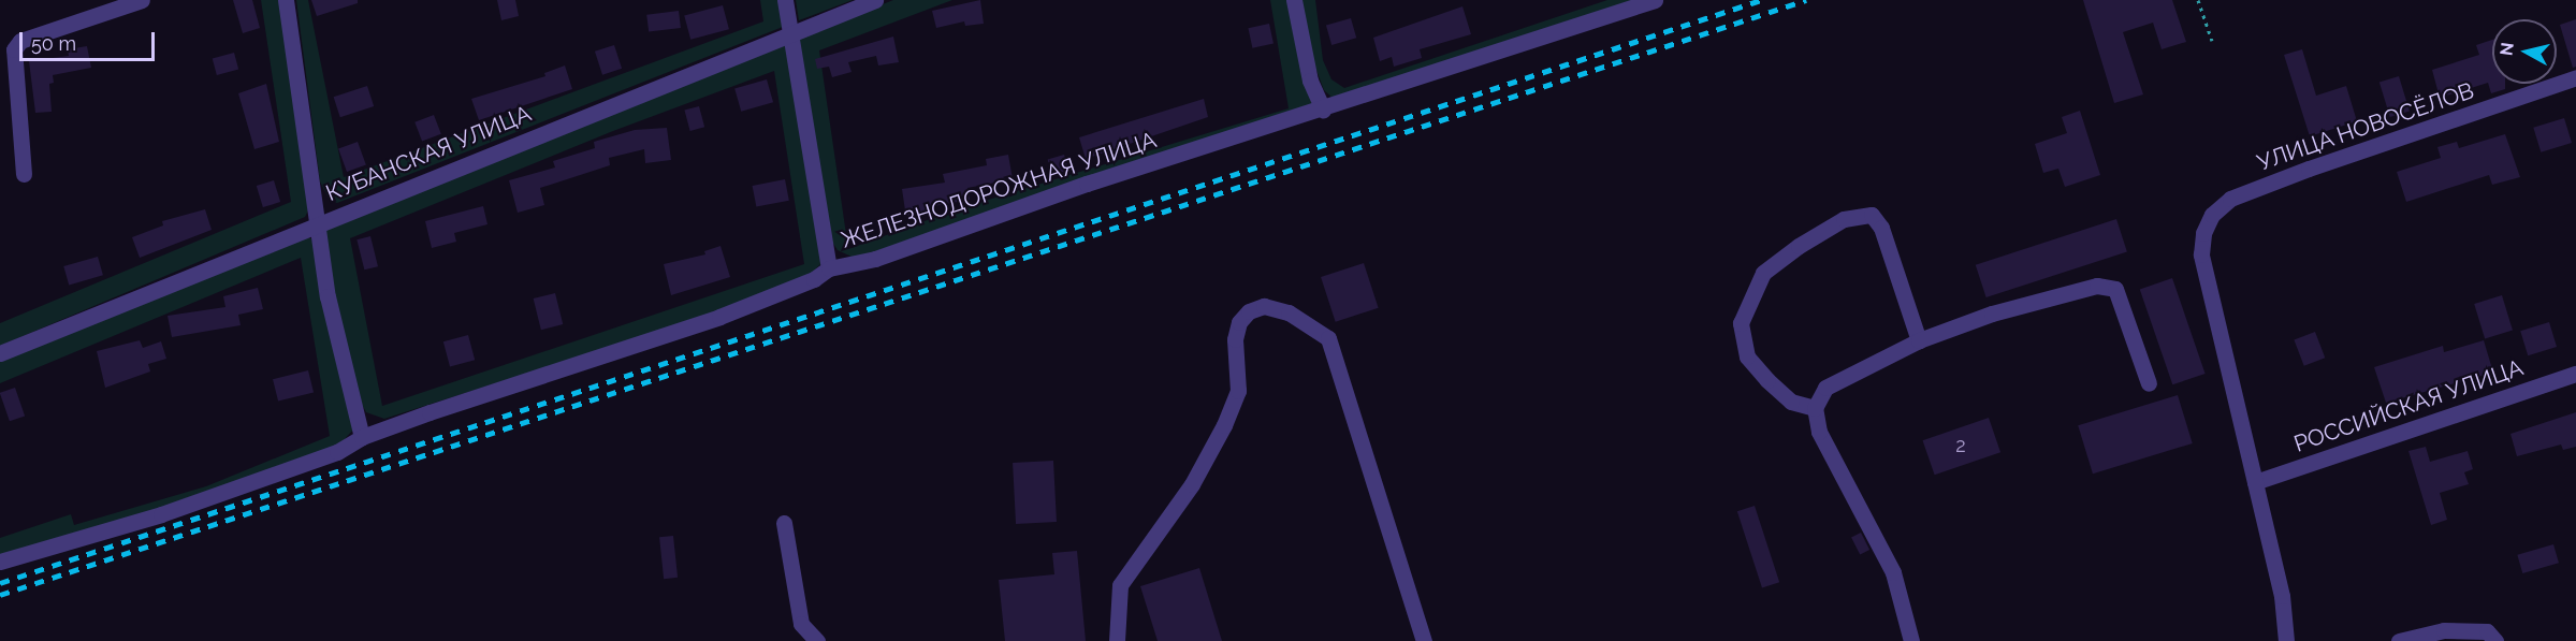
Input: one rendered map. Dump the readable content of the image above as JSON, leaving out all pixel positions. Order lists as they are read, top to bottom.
{
  "streets": {
    "street": [
      "УЛИЦА НОВОСЁЛОВ",
      "КУБАНСКАЯ УЛИЦА",
      "ЖЕЛЕЗНОДОРОЖНАЯ УЛИЦА",
      "РОССИЙСКАЯ УЛИЦА"
    ]
  },
  "crossings": [
    ["УЛИЦА НОВОСЁЛОВ", "РОССИЙСКАЯ УЛИЦА"]
  ],
  "house_numbers": ["2"],
  "scale_bar": "50 m",
  "north": "left"
}
